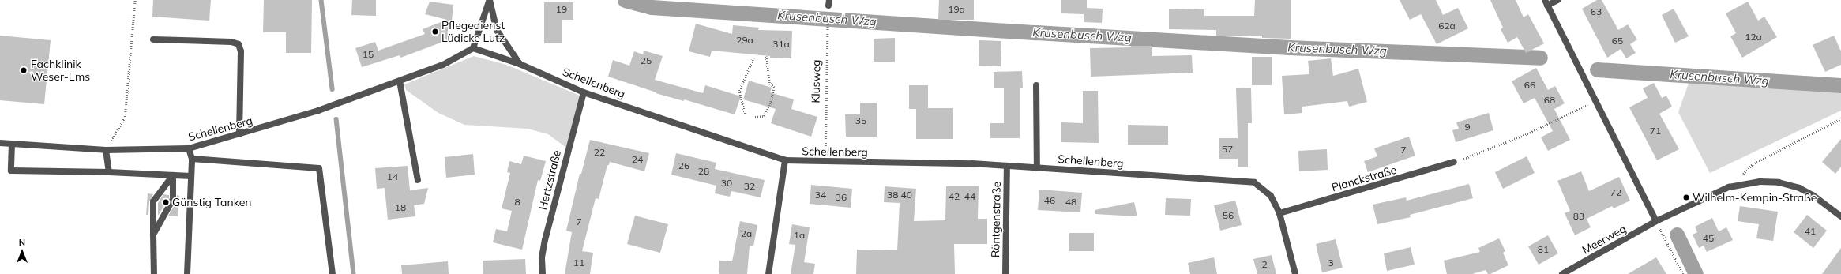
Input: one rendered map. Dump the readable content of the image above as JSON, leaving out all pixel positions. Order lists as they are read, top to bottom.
{
  "streets": {
    "street": [
      "Schellenberg",
      "Planckstraße",
      "Hertzstraße",
      "Röntgenstraße",
      "Meerweg"
    ],
    "path": ["Klusweg"]
  },
  "crossings": [
    ["Klusweg", "Schellenberg"],
    ["Schellenberg", "Planckstraße"],
    ["Schellenberg", "Hertzstraße"],
    ["Schellenberg", "Röntgenstraße"]
  ],
  "water": ["Krusenbusch Wzg"],
  "places": [
    "Pflegedienst Lüdicke Lutz",
    "Fachklinik Weser-Ems",
    "Wilhelm-Kempin-Straße",
    "Günstig Tanken"
  ],
  "house_numbers": [
    "19",
    "19a",
    "63",
    "62a",
    "12a",
    "29a",
    "65",
    "31a",
    "15",
    "25",
    "66",
    "68",
    "35",
    "9",
    "71",
    "57",
    "7",
    "22",
    "24",
    "26",
    "28",
    "14",
    "30",
    "32",
    "72",
    "34",
    "38 40",
    "42",
    "44",
    "36",
    "46",
    "8",
    "48",
    "18",
    "56",
    "83",
    "7",
    "41",
    "2a",
    "1a",
    "45",
    "81",
    "11",
    "3",
    "2"
  ],
  "north": "top"
}
